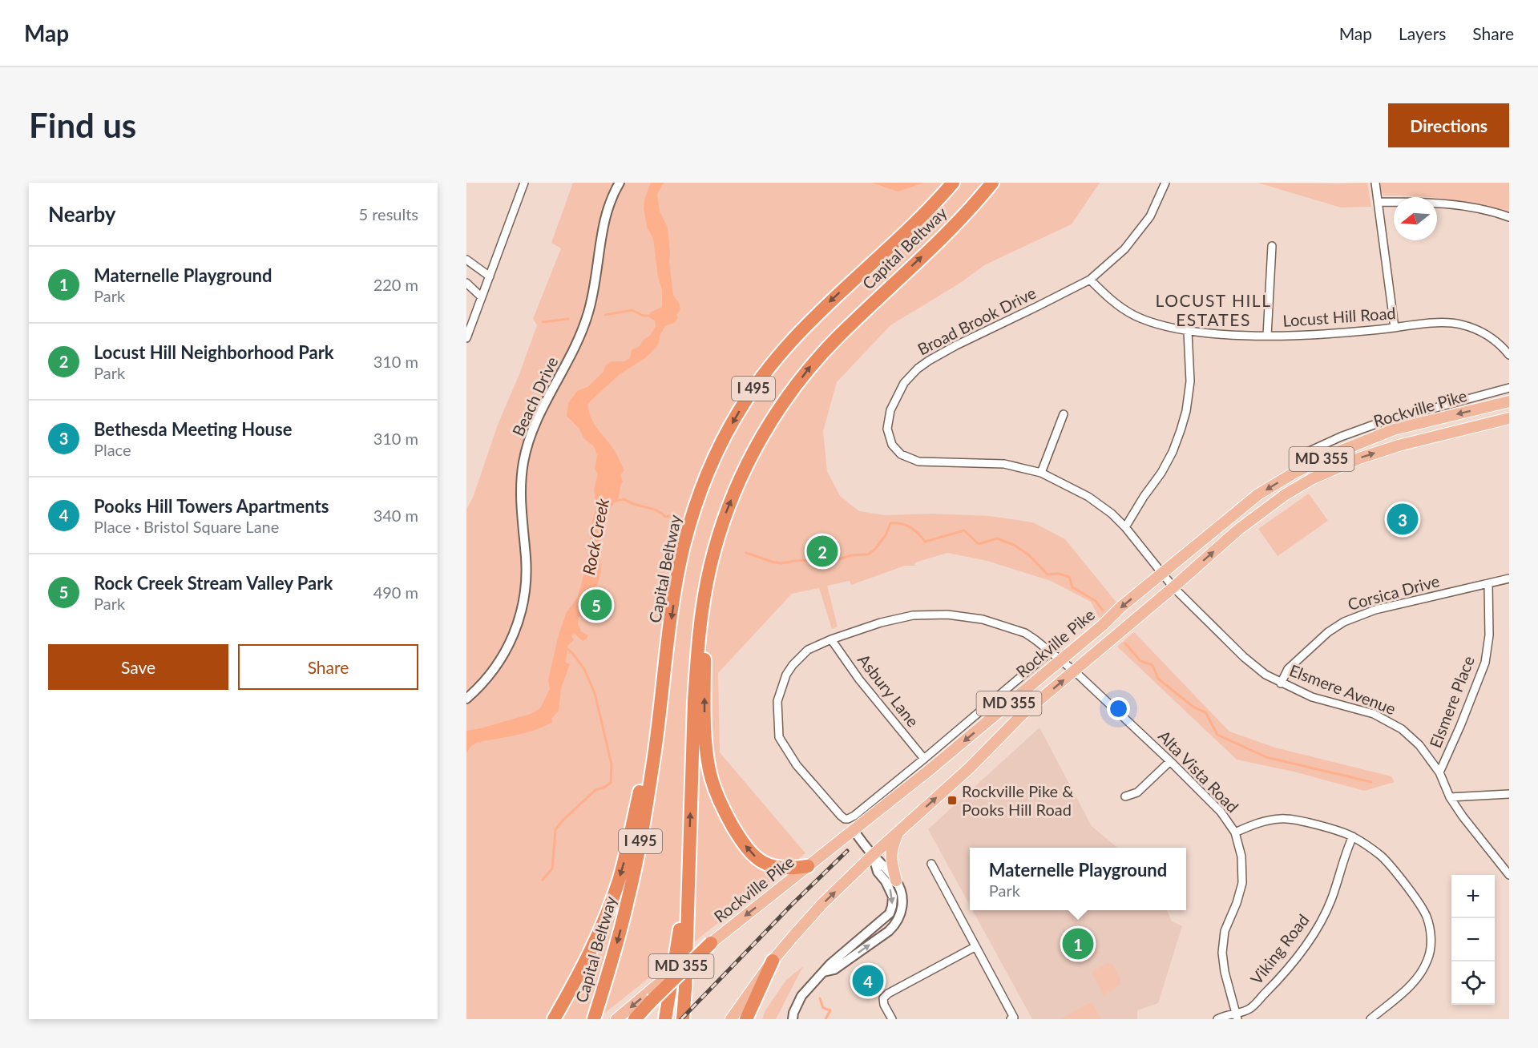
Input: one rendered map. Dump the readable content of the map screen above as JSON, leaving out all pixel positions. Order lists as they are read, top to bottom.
{
  "streets": {
    "highway": ["Capital Beltway", "I 495"],
    "main road": ["Rockville Pike", "MD 355"],
    "street": [
      "Locust Hill Road",
      "Broad Brook Drive",
      "Beach Drive",
      "Corsica Drive",
      "Elsmere Avenue",
      "Asbury Lane",
      "Elsmere Place",
      "Alta Vista Road",
      "Viking Road"
    ]
  },
  "crossings": [
    ["Locust Hill Road", "Broad Brook Drive"],
    ["Broad Brook Drive", "Elsmere Avenue"],
    ["Rockville Pike", "Elsmere Avenue"],
    ["Rockville Pike", "Asbury Lane"],
    ["Rockville Pike", "Alta Vista Road"],
    ["Corsica Drive", "Elsmere Avenue"],
    ["Corsica Drive", "Elsmere Place"],
    ["Elsmere Avenue", "Elsmere Place"],
    ["Asbury Lane", "Alta Vista Road"],
    ["Alta Vista Road", "Viking Road"]
  ],
  "districts": ["LOCUST HILL ESTATES"],
  "water": ["Rock Creek"],
  "places": {
    "transit": ["Rockville Pike & Pooks Hill Road"]
  },
  "north": "left",
  "page": {
    "header": "Map",
    "nav": ["Map", "Layers", "Share"],
    "buttons": [
      "Directions",
      ["Save", "Share"]
    ],
    "title": "Find us",
    "heading": ["Nearby", "5 results"],
    "list": [
      {
        "mark": "1",
        "name": "Maternelle Playground",
        "note": "Park",
        "value": "220 m"
      },
      {
        "mark": "2",
        "name": "Locust Hill Neighborhood Park",
        "note": "Park",
        "value": "310 m"
      },
      {
        "mark": "3",
        "name": "Bethesda Meeting House",
        "note": "Place",
        "value": "310 m"
      },
      {
        "mark": "4",
        "name": "Pooks Hill Towers Apartments",
        "note": "Place · Bristol Square Lane",
        "value": "340 m"
      },
      {
        "mark": "5",
        "name": "Rock Creek Stream Valley Park",
        "note": "Park",
        "value": "490 m"
      }
    ],
    "pins": [
      "3",
      "2",
      "5",
      "1",
      "4"
    ],
    "popup": ["Maternelle Playground", "Park"],
    "map_buttons": ["+", "−"]
  }
}
